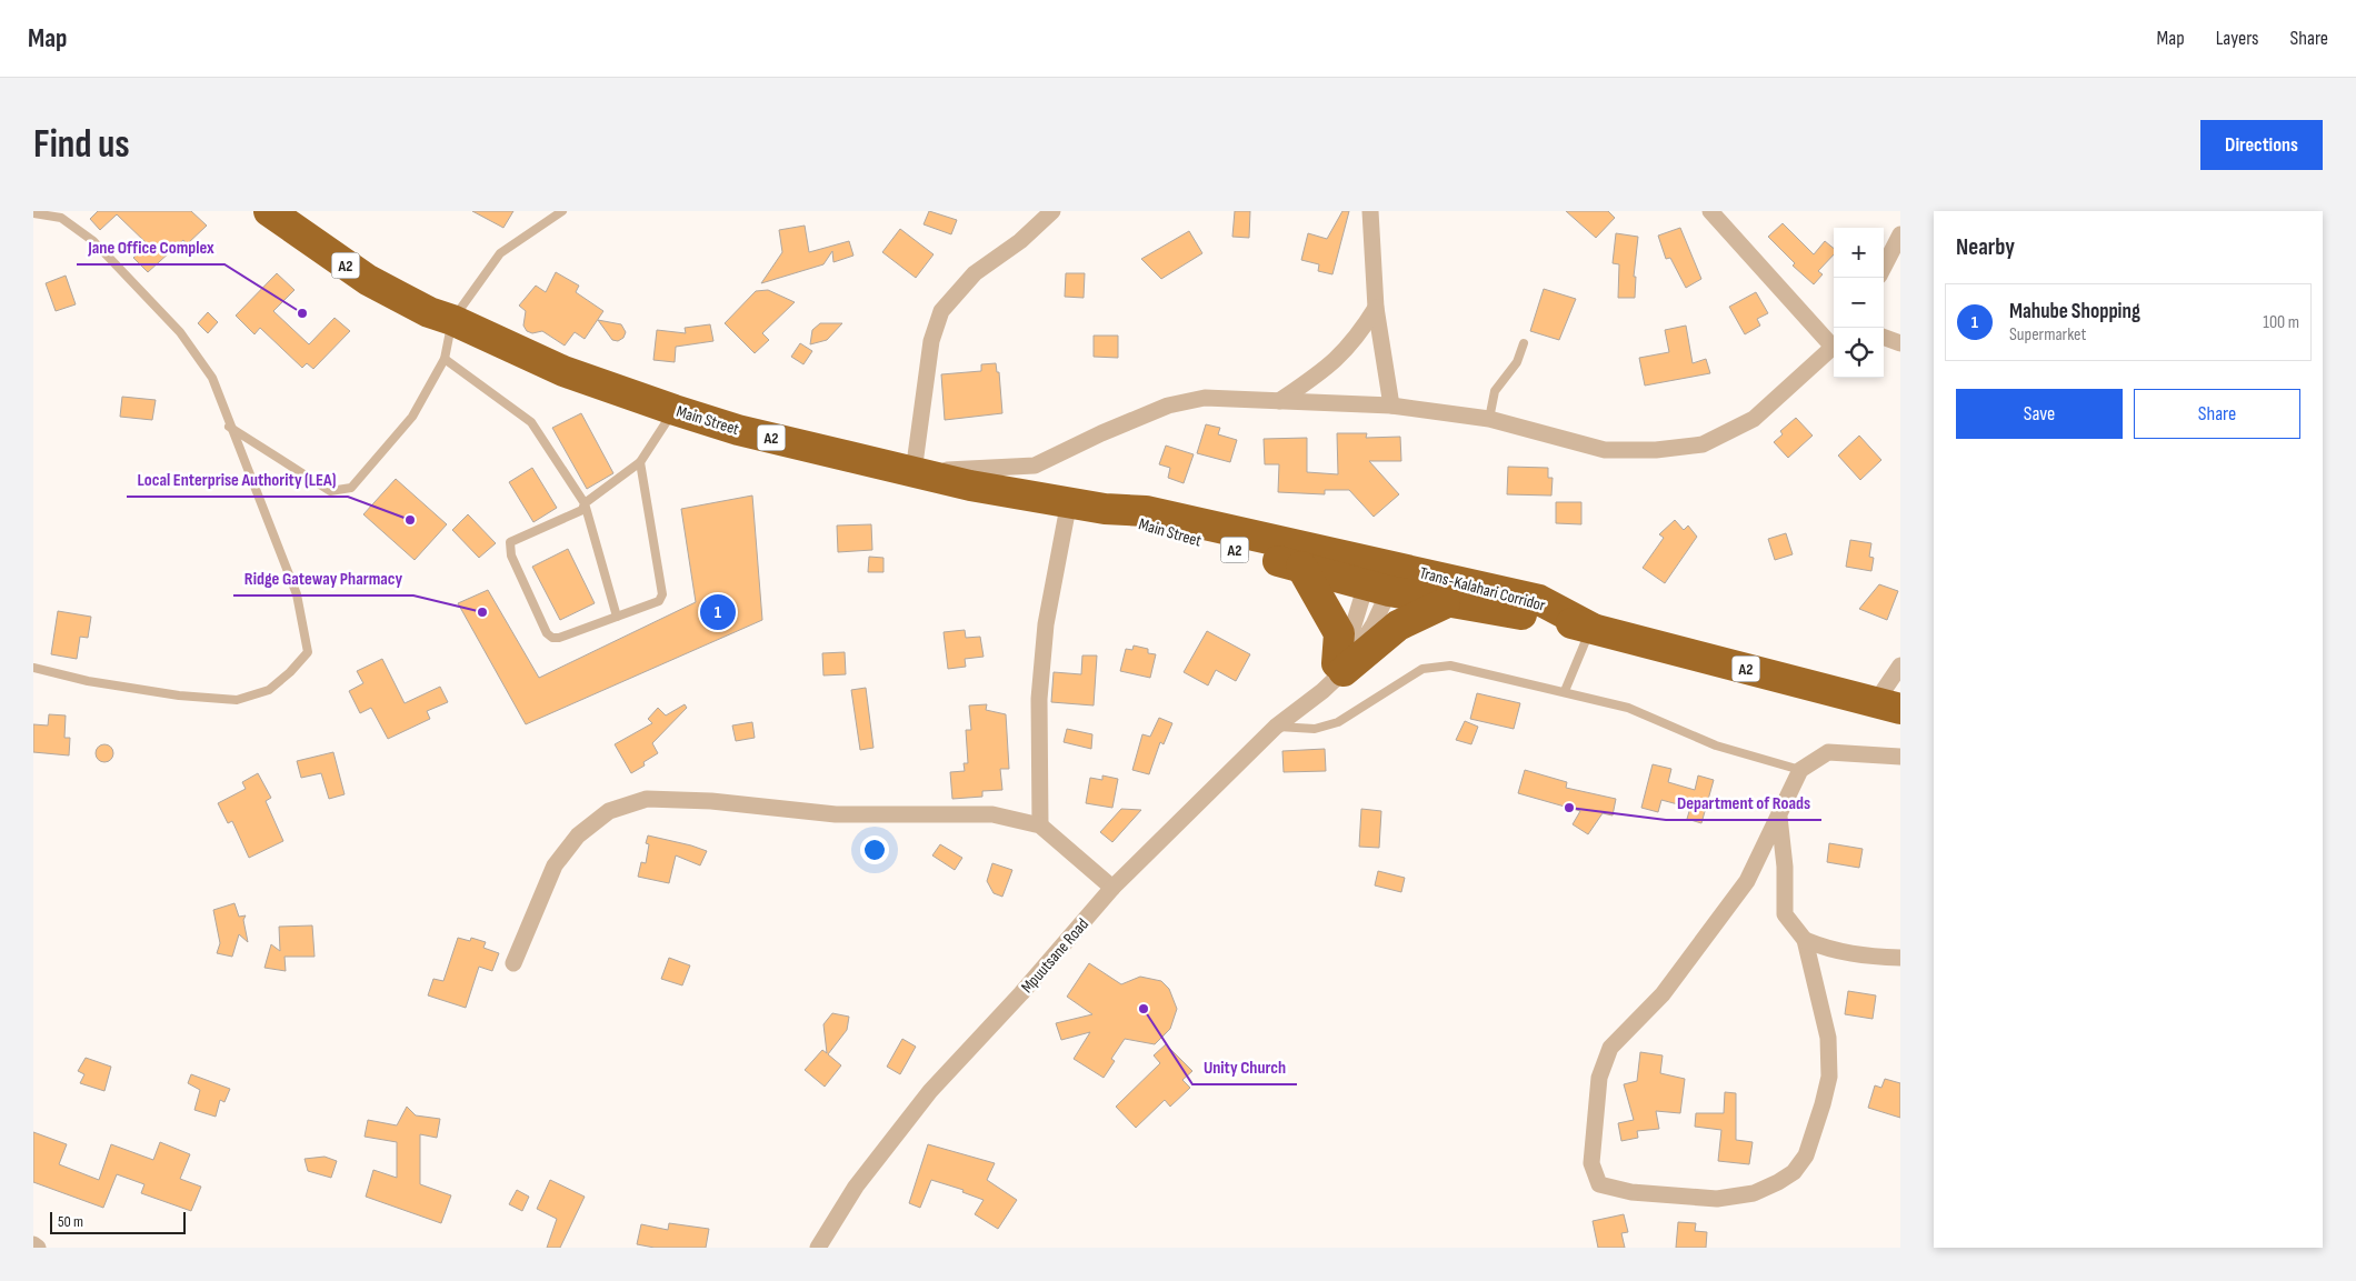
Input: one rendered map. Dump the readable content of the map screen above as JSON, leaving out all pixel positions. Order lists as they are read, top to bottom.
{
  "streets": {
    "highway": ["A2", "Main Street", "Trans-Kalahari Corridor"],
    "street": ["Mpuutsane Road"]
  },
  "crossings": [
    ["Main Street", "Trans-Kalahari Corridor"],
    ["Main Street", "Mpuutsane Road"],
    ["Trans-Kalahari Corridor", "Mpuutsane Road"]
  ],
  "places": [
    "Jane Office Complex",
    "Local Enterprise Authority (LEA)",
    "Ridge Gateway Pharmacy",
    "Department of Roads",
    "Unity Church"
  ],
  "scale_bar": "50 m",
  "page": {
    "header": "Map",
    "nav": ["Map", "Layers", "Share"],
    "buttons": [
      "Directions",
      ["Save", "Share"]
    ],
    "title": "Find us",
    "heading": "Nearby",
    "map_buttons": ["+", "−"],
    "list": [
      {
        "mark": "1",
        "name": "Mahube Shopping",
        "note": "Supermarket",
        "value": "100 m"
      }
    ],
    "pins": "1",
    "scale": "50 m"
  }
}
